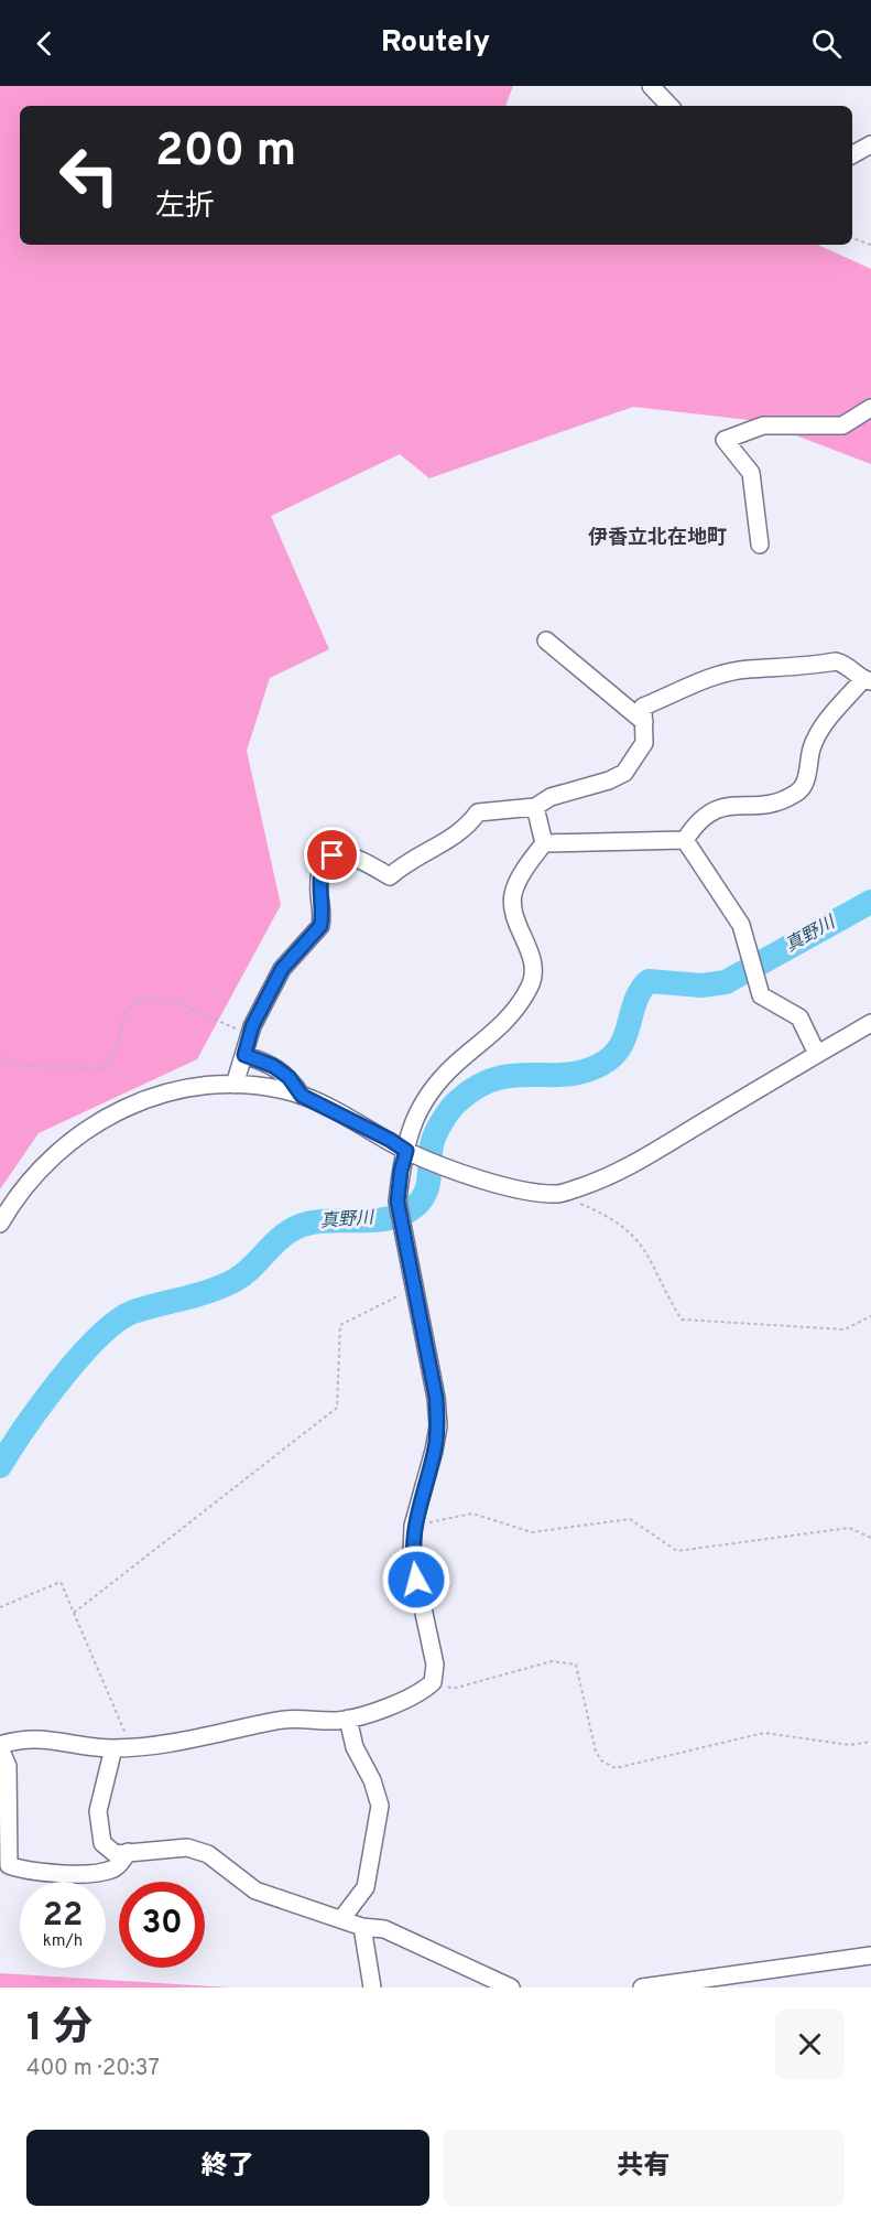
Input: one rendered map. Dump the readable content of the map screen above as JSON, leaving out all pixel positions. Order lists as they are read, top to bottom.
{
  "districts": ["伊香立北在地町"],
  "water": ["真野川"],
  "page": {
    "header": "Routely",
    "turn": ["200 m", "左折"],
    "speed": "22 km/h",
    "limit": "30",
    "heading": ["1 分", "400 m · 20:37"],
    "buttons": ["終了", "共有"]
  }
}
